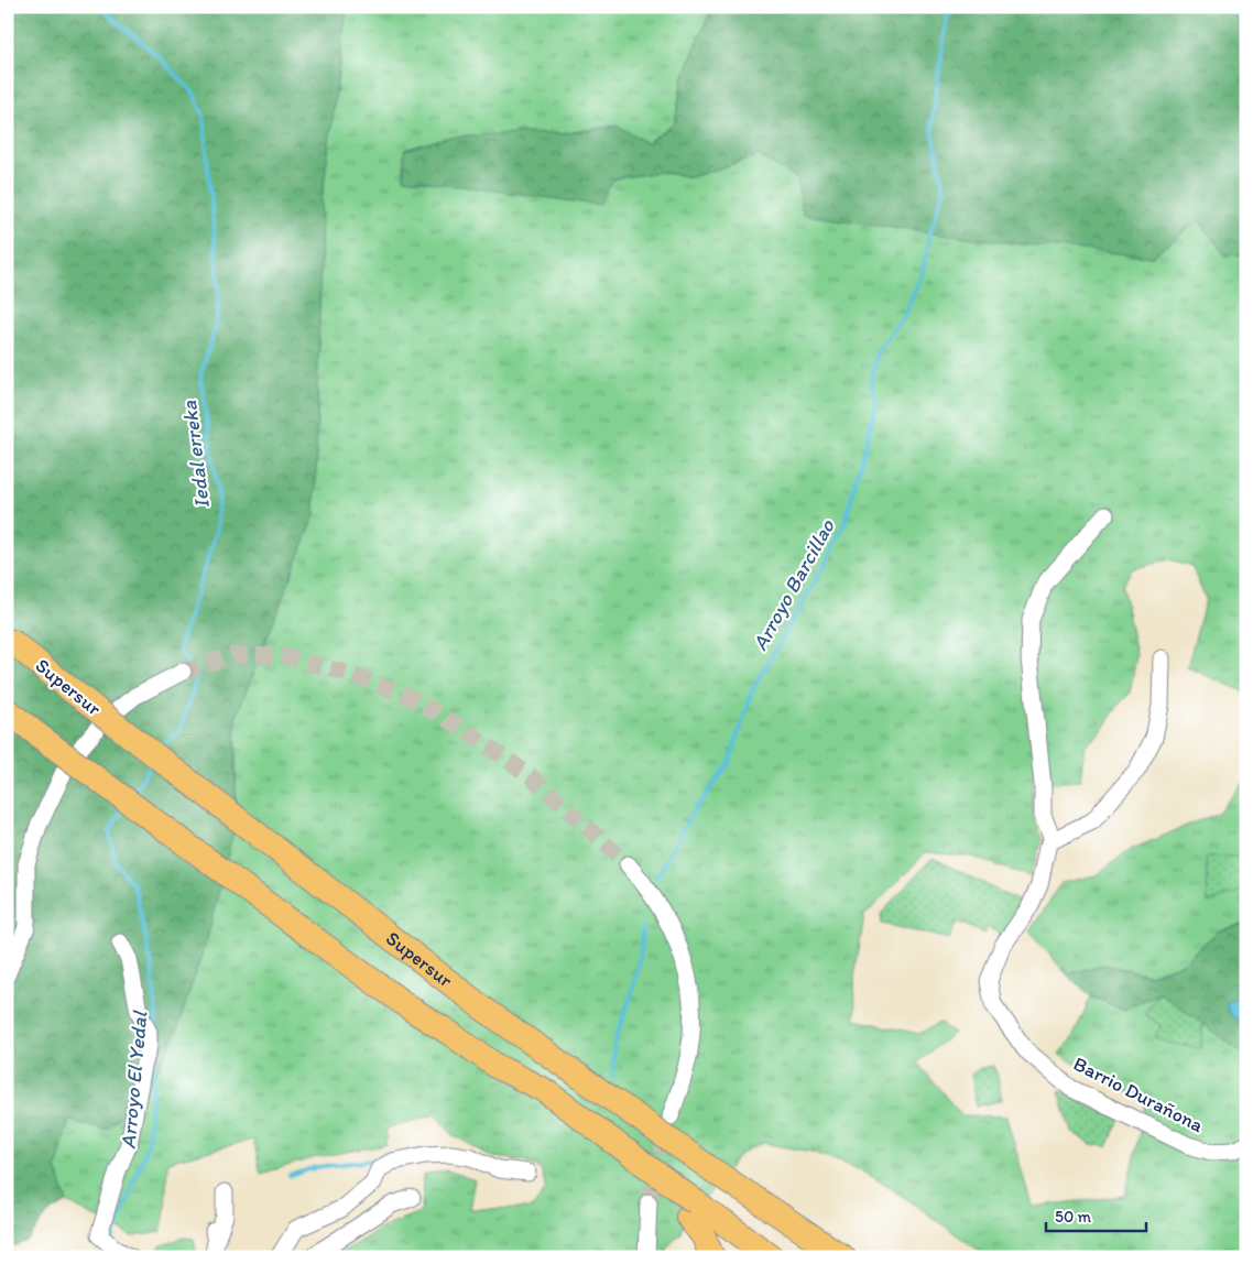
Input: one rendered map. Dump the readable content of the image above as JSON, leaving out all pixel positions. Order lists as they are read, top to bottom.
{
  "streets": {
    "highway": ["Supersur"],
    "street": ["Barrio Durañona"]
  },
  "water": ["Iedal erreka", "Arroyo Barcillao", "Arroyo El Yedal"],
  "scale_bar": "50 m"
}
